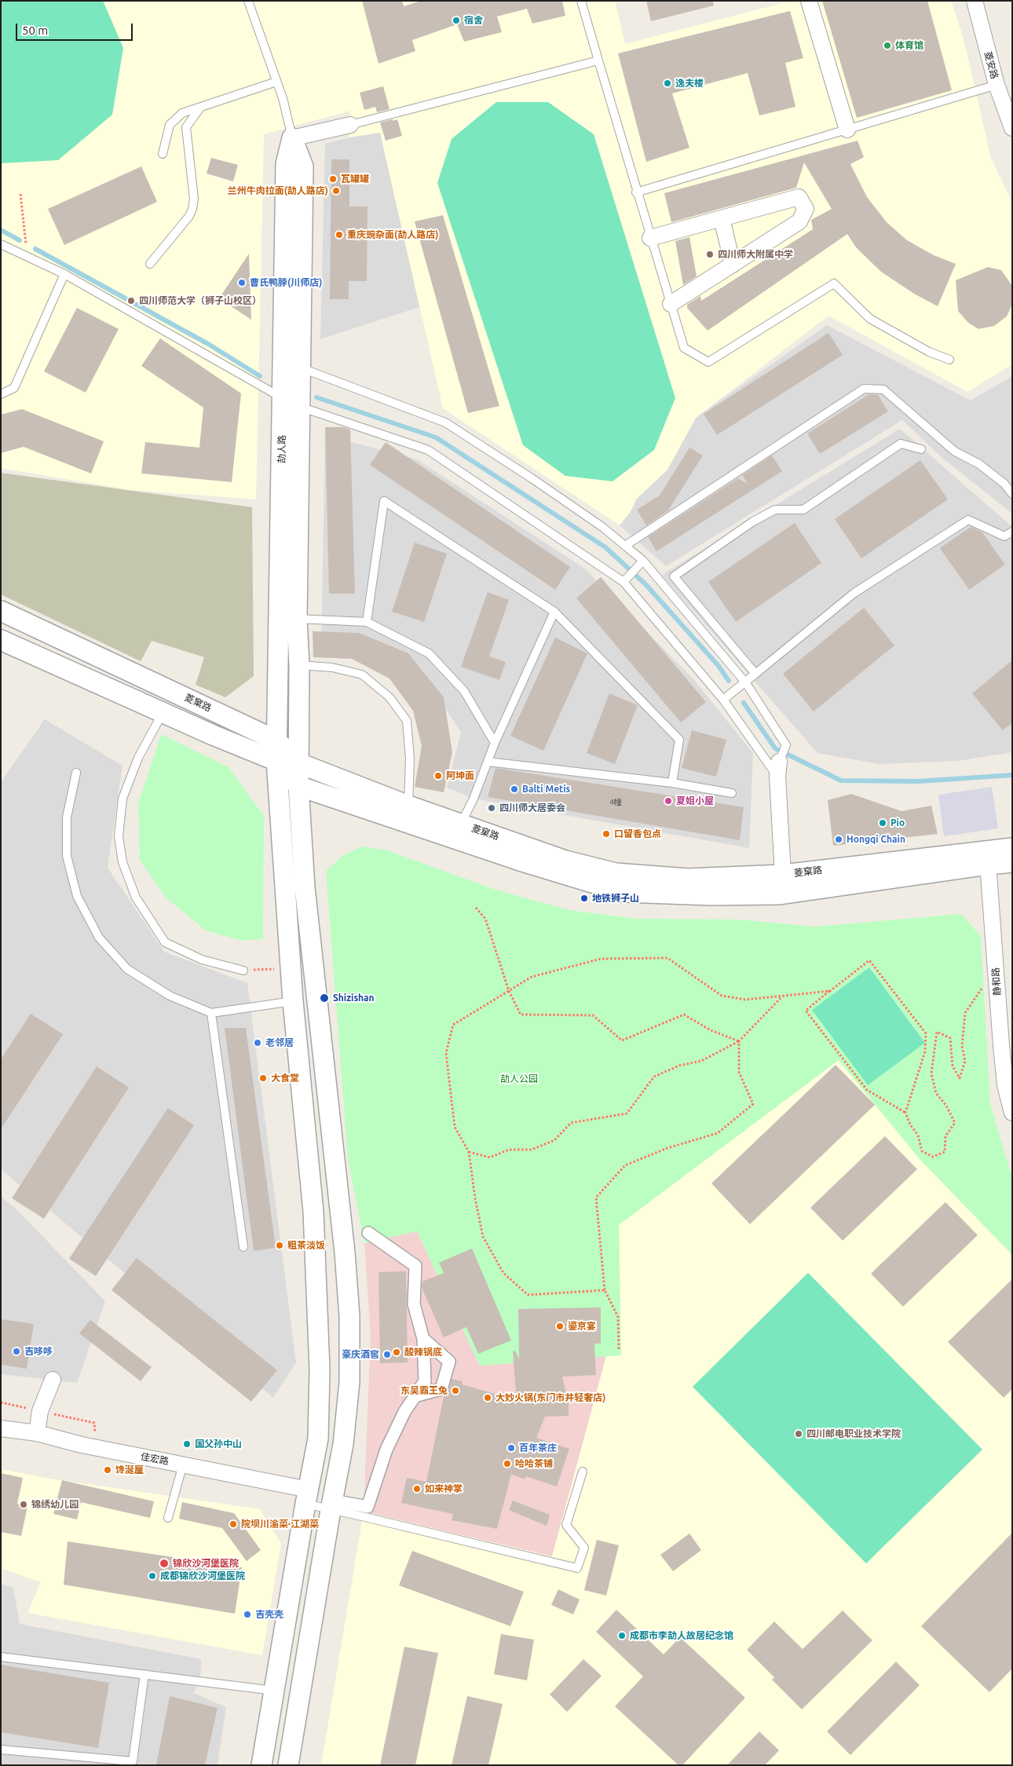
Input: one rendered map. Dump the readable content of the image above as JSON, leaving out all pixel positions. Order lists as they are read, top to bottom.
{
  "streets": {
    "street": [
      "菱安路",
      "劼人路",
      "菱窠路",
      "静和路",
      "佳宏路"
    ]
  },
  "crossings": [
    ["劼人路", "菱窠路"],
    ["劼人路", "佳宏路"],
    ["菱窠路", "静和路"]
  ],
  "parks": ["劼人公园"],
  "places": [
    "宿舍",
    "体育馆",
    "逸夫楼",
    "瓦罐罐",
    "兰州牛肉拉面(劼人路店)",
    "重庆豌杂面(劼人路店)",
    "四川师大附属中学",
    "曹氏鸭脖(川师店)",
    "四川师范大学（狮子山校区）",
    "阿坤面",
    "Balti Metis",
    "夏姐小屋",
    "四川师大居委会",
    "Pio",
    "口留香包点",
    "Hongqi Chain",
    "地铁狮子山",
    "Shizishan",
    "老邻居",
    "大食堂",
    "粗茶淡饭",
    "鎏京宴",
    "吉哆哆",
    "酸辣锅底",
    "豪庆酒窖",
    "东吴霸王兔",
    "大妙火锅(东门市井轻奢店)",
    "四川邮电职业技术学院",
    "国父孙中山",
    "百年茶庄",
    "哈哈茶铺",
    "馋涎厘",
    "如来神掌",
    "锦绣幼儿园",
    "院坝川渝菜·江湖菜",
    "锦欣沙河堡医院",
    "成都锦欣沙河堡医院",
    "吉壳壳",
    "成都市李劼人故居纪念馆"
  ],
  "house_numbers": ["4幢"],
  "scale_bar": "50 m"
}
